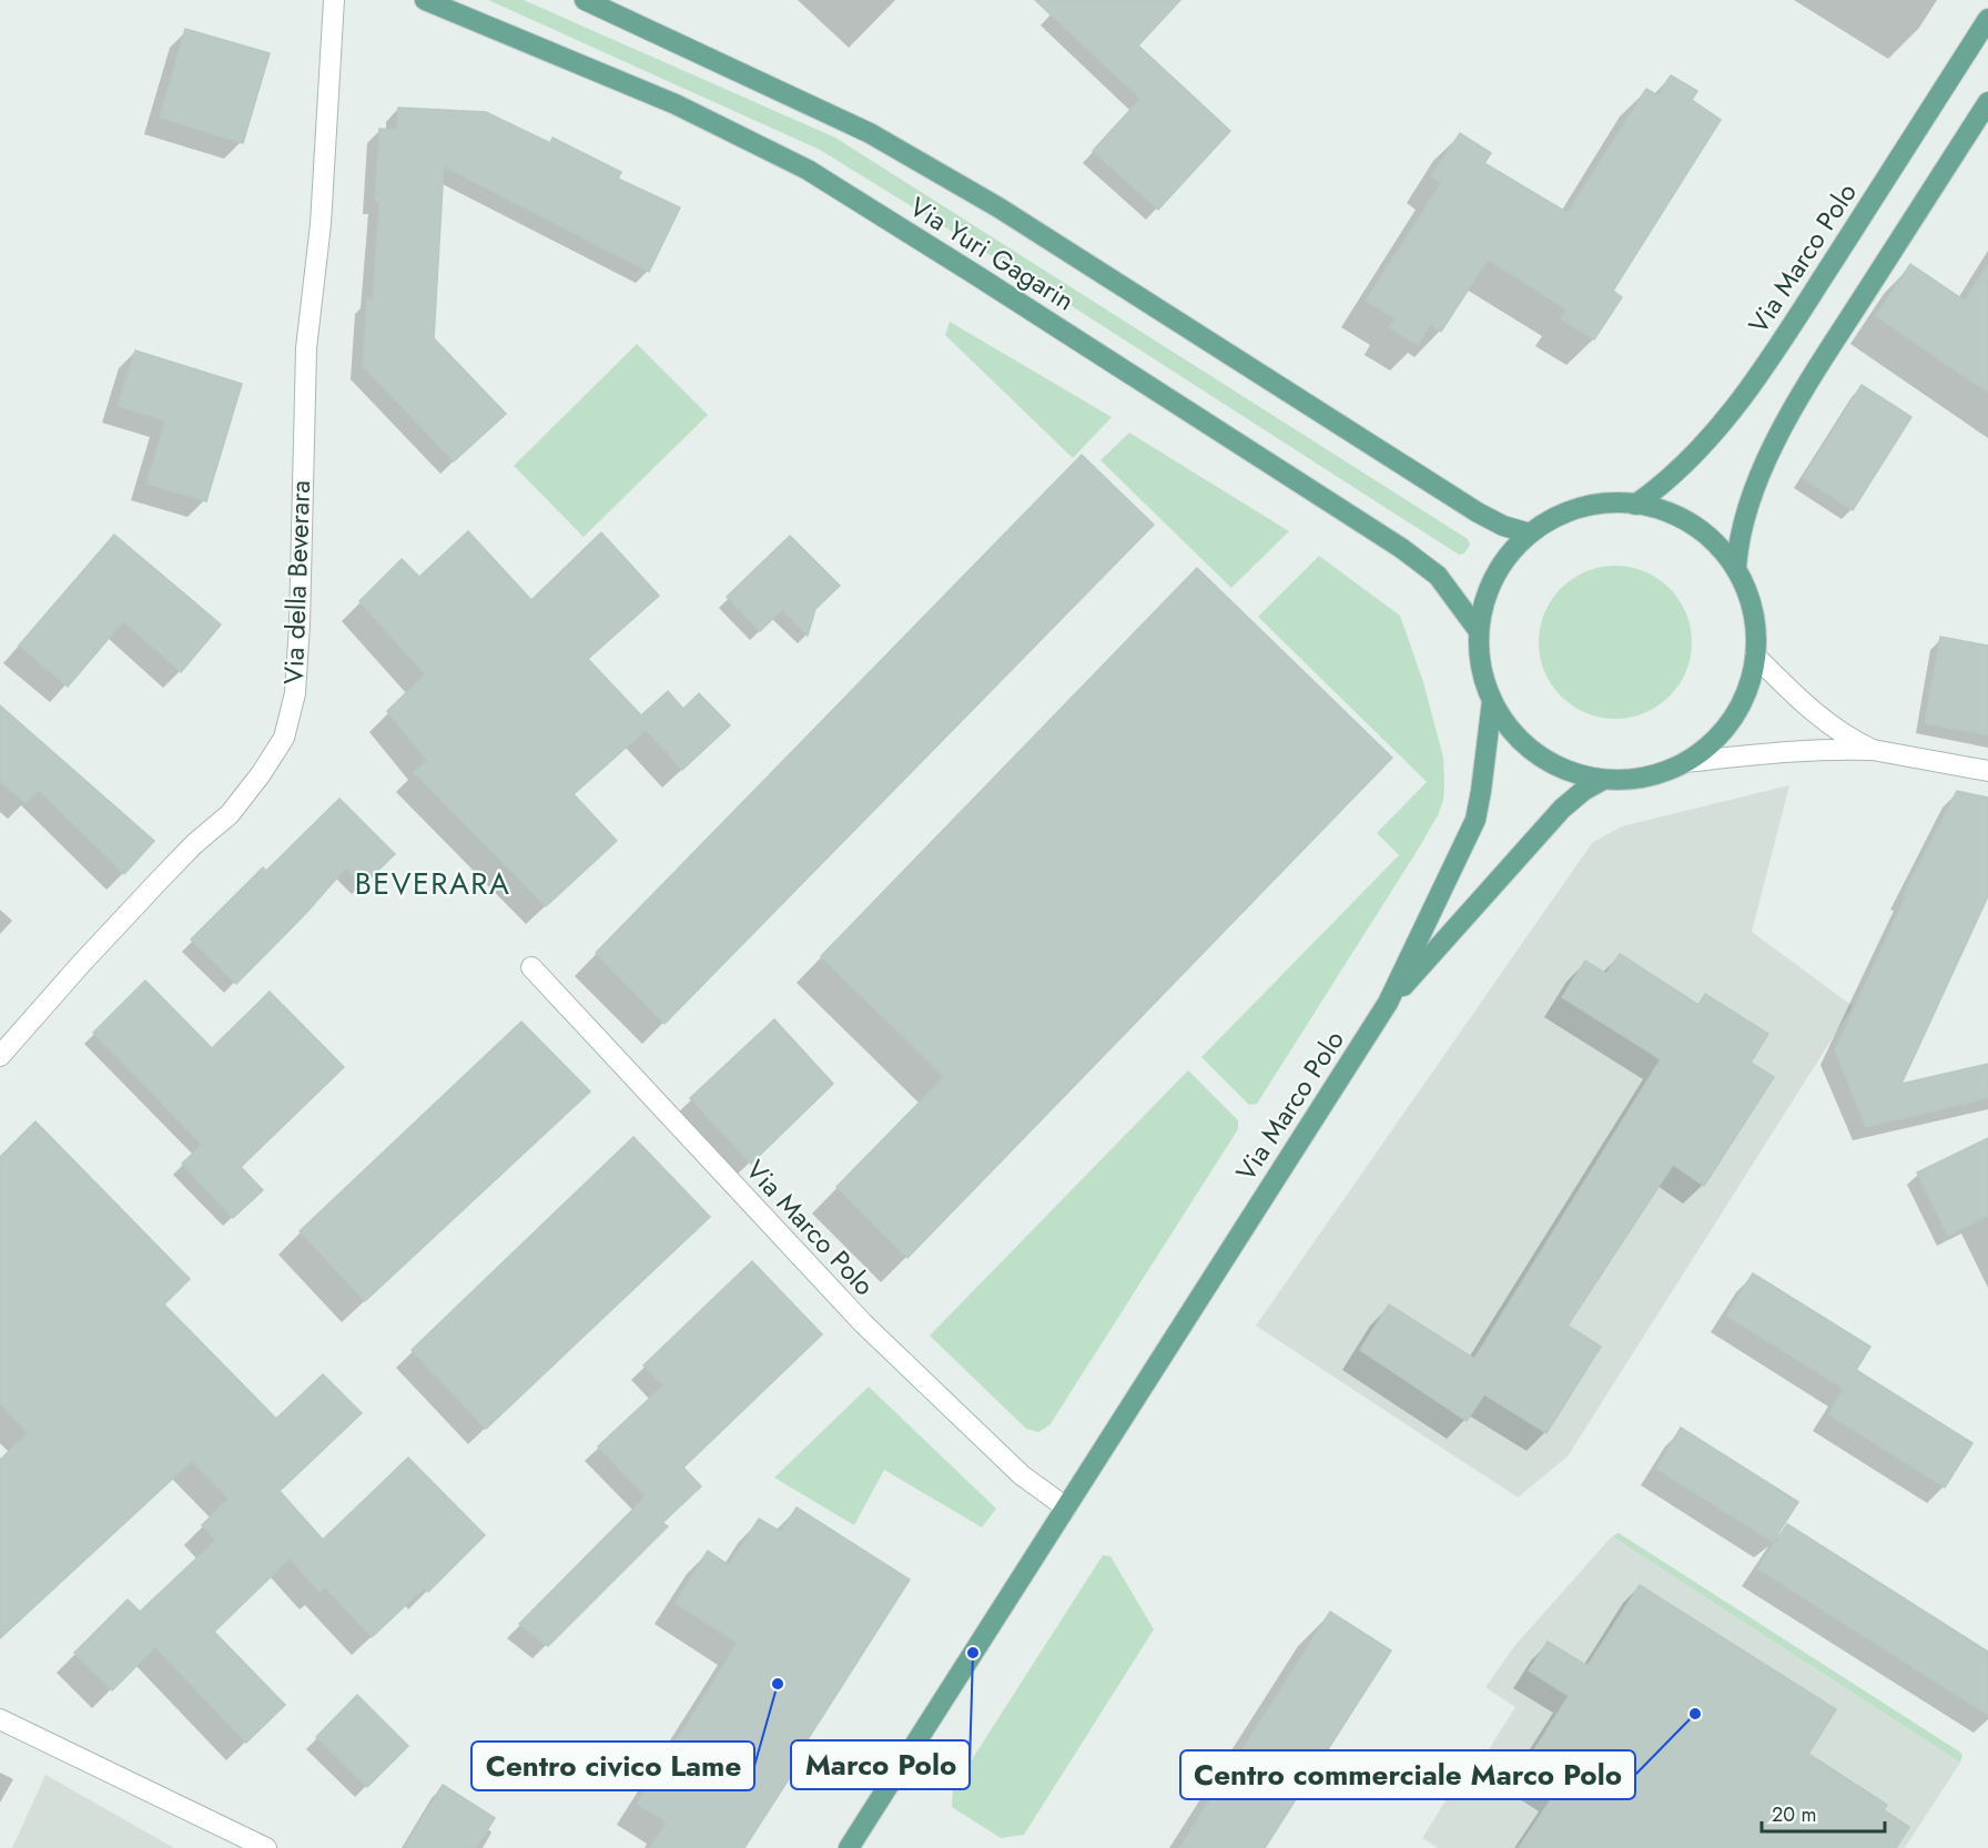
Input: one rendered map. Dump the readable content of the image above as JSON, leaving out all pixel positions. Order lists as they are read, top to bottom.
{
  "streets": {
    "main road": ["Via Yuri Gagarin", "Via Marco Polo"],
    "street": ["Via della Beverara"]
  },
  "districts": ["BEVERARA"],
  "places": ["Marco Polo", "Centro civico Lame", "Centro commerciale Marco Polo"],
  "scale_bar": "20 m"
}
